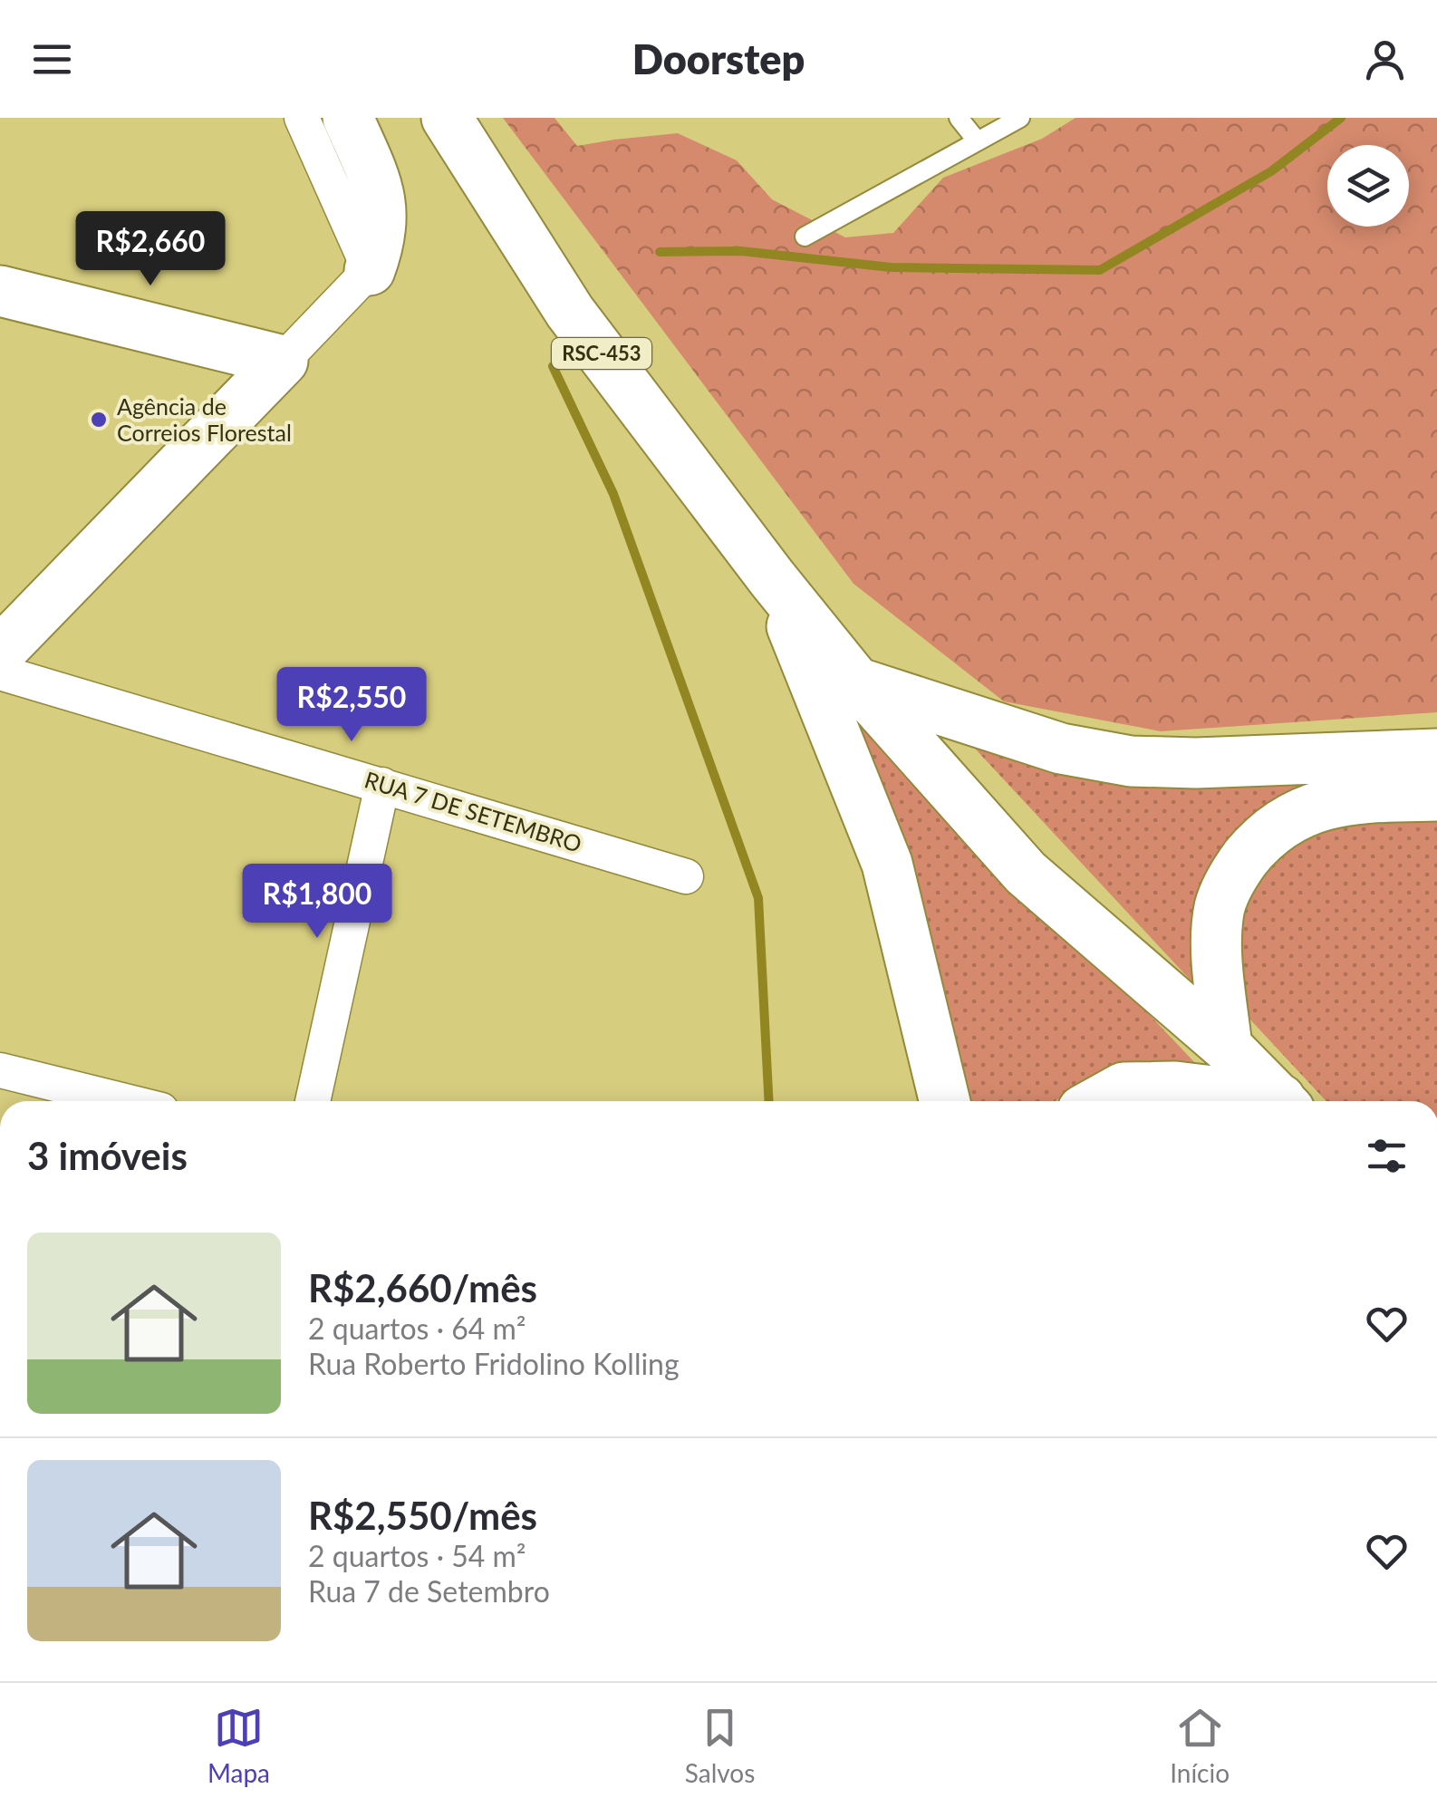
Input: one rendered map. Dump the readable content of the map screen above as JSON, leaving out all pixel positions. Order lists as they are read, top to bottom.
{
  "streets": {
    "main road": ["RSC-453"],
    "street": ["RUA 7 DE SETEMBRO"]
  },
  "places": ["Agência de Correios Florestal"],
  "page": {
    "header": "Doorstep",
    "price": ["R$2,660", "R$2,550", "R$1,800"],
    "heading": "3 imóveis",
    "list": [
      {
        "name": "R$2,660/mês",
        "note": "2 quartos · 64 m² · Rua Roberto Fridolino Kolling"
      },
      {
        "name": "R$2,550/mês",
        "note": "2 quartos · 54 m² · Rua 7 de Setembro"
      }
    ],
    "tabs": ["Mapa", "Salvos", "Início"]
  }
}
